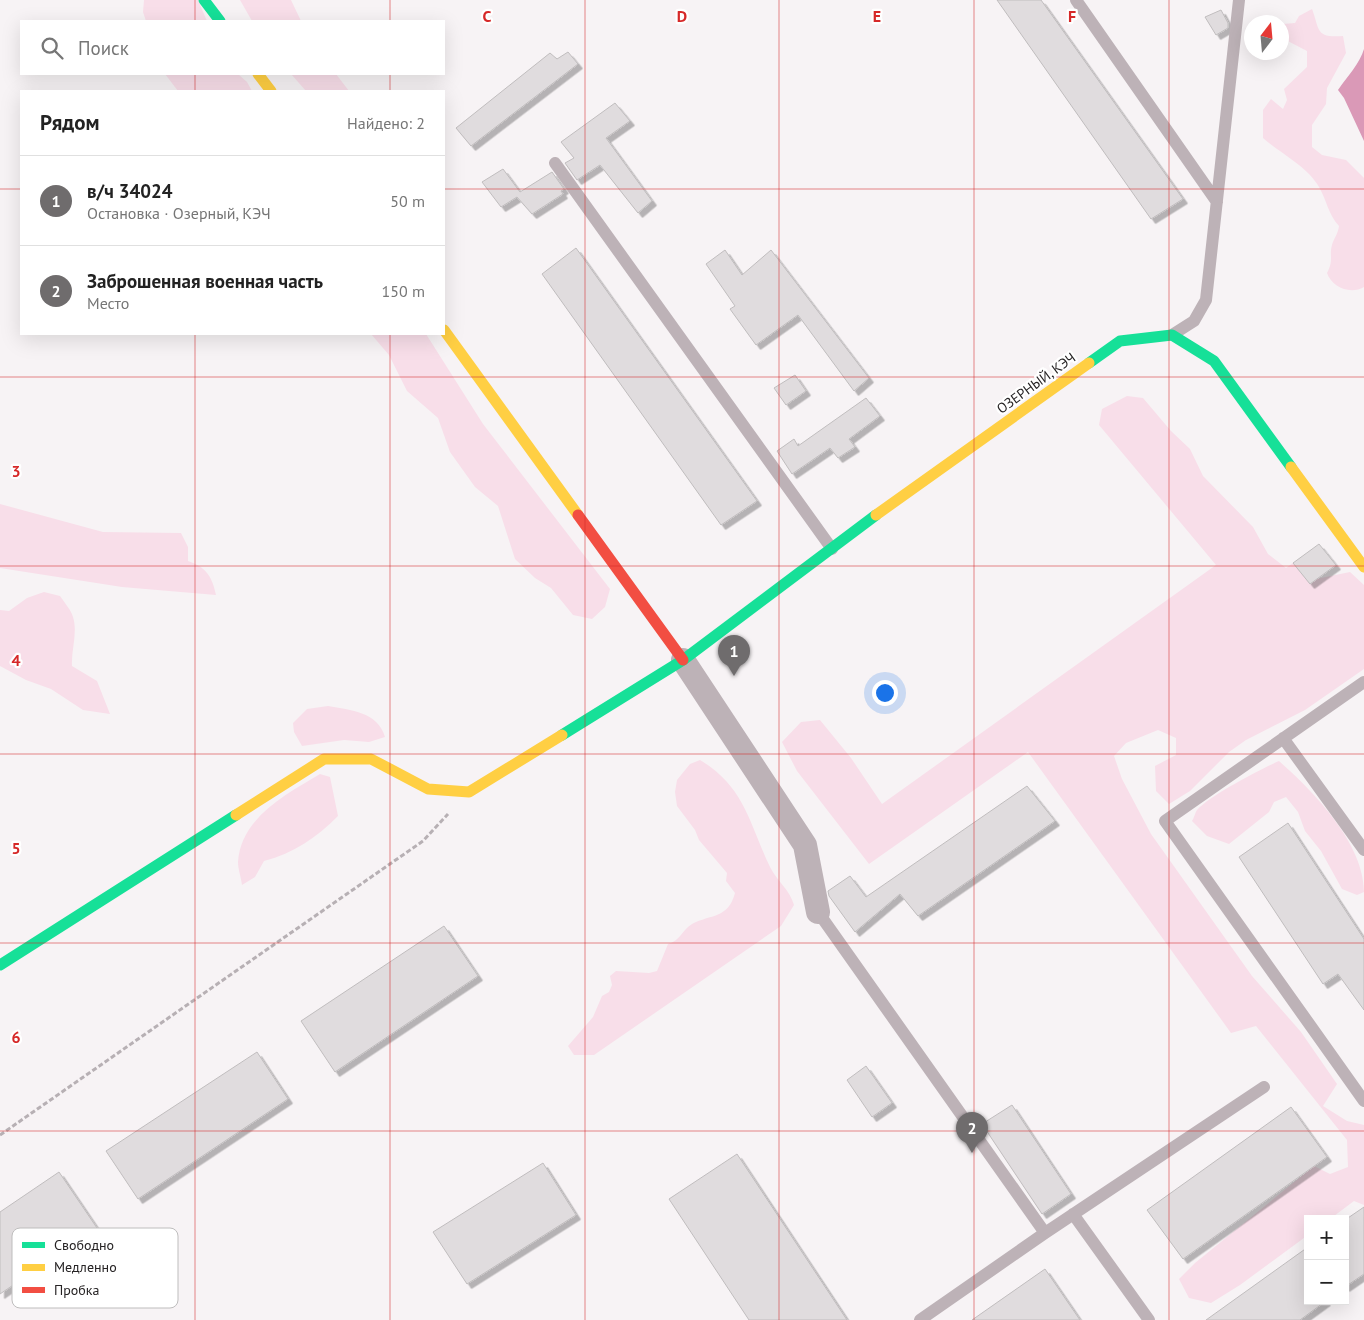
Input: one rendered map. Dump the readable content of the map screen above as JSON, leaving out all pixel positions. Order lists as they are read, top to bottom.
{
  "streets": {
    "street": ["ОЗЕРНЫЙ, КЭЧ"]
  },
  "legend": ["Свободно", "Медленно", "Пробка"],
  "north": "top",
  "page": {
    "search": "Поиск",
    "heading": ["Рядом", "Найдено: 2"],
    "list": [
      {
        "mark": "1",
        "name": "в/ч 34024",
        "note": "Остановка · Озерный, КЭЧ",
        "value": "50 m"
      },
      {
        "mark": "2",
        "name": "Заброшенная военная часть",
        "note": "Место",
        "value": "150 m"
      }
    ],
    "pins": ["1", "2"],
    "map_buttons": ["+", "−"]
  },
  "grid": {
    "columns": [
      "C",
      "D",
      "E",
      "F"
    ],
    "rows": [
      "3",
      "4",
      "5",
      "6"
    ]
  }
}
